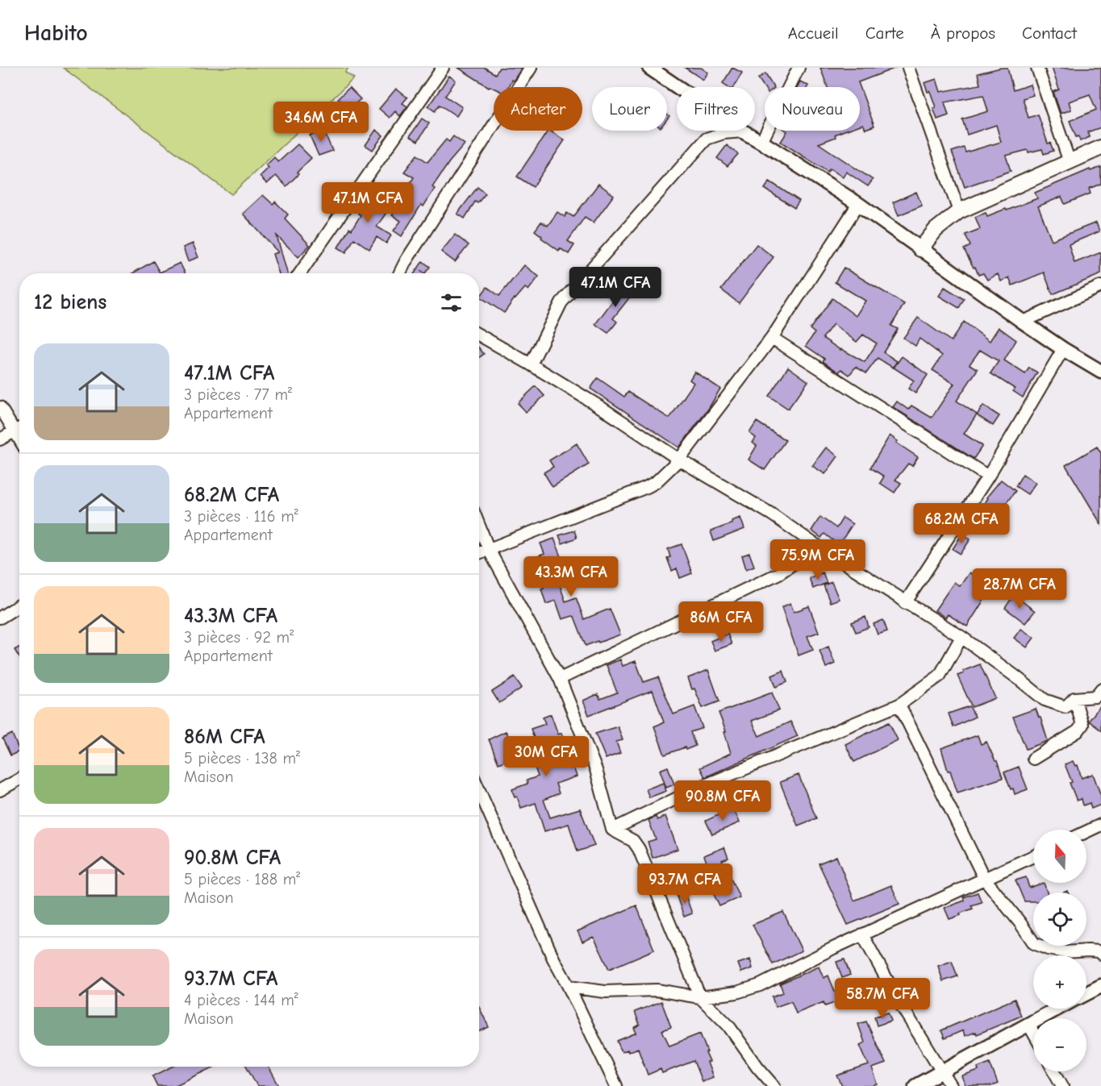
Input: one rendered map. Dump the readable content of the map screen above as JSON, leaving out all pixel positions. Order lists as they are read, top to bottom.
{
  "north": "top",
  "page": {
    "header": "Habito",
    "nav": [
      "Accueil",
      "Carte",
      "À propos",
      "Contact"
    ],
    "chip": [
      "Acheter",
      "Louer",
      "Filtres",
      "Nouveau"
    ],
    "price": [
      "34.6M CFA",
      "47.1M CFA",
      "47.1M CFA",
      "68.2M CFA",
      "75.9M CFA",
      "43.3M CFA",
      "28.7M CFA",
      "86M CFA",
      "30M CFA",
      "90.8M CFA",
      "93.7M CFA",
      "58.7M CFA"
    ],
    "heading": "12 biens",
    "list": [
      {
        "name": "47.1M CFA",
        "note": "3 pièces · 77 m² · Appartement"
      },
      {
        "name": "68.2M CFA",
        "note": "3 pièces · 116 m² · Appartement"
      },
      {
        "name": "43.3M CFA",
        "note": "3 pièces · 92 m² · Appartement"
      },
      {
        "name": "86M CFA",
        "note": "5 pièces · 138 m² · Maison"
      },
      {
        "name": "90.8M CFA",
        "note": "5 pièces · 188 m² · Maison"
      },
      {
        "name": "93.7M CFA",
        "note": "4 pièces · 144 m² · Maison"
      }
    ],
    "map_buttons": ["+", "−"]
  }
}
